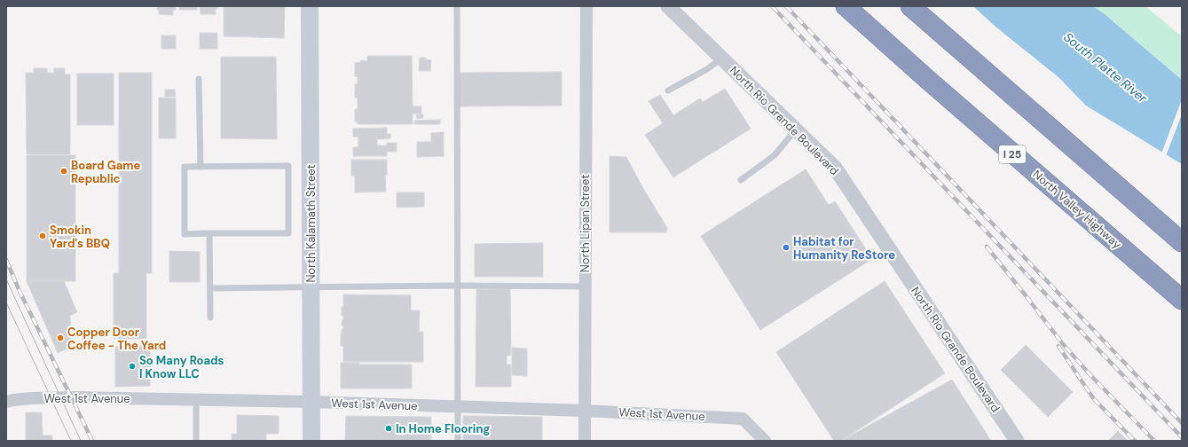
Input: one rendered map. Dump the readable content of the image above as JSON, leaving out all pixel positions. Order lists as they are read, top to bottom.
{
  "streets": {
    "highway": ["I 25", "North Valley Highway"],
    "main road": ["North Kalamath Street"],
    "street": ["North Rio Grande Boulevard", "North Lipan Street", "West 1st Avenue"]
  },
  "crossings": [
    ["North Kalamath Street", "West 1st Avenue"],
    ["North Lipan Street", "West 1st Avenue"]
  ],
  "water": ["South Platte River"],
  "places": [
    "Board Game Republic",
    "Smokin Yard's BBQ",
    "Habitat for Humanity ReStore",
    "Copper Door Coffee - The Yard",
    "So Many Roads I Know LLC",
    "In Home Flooring"
  ]
}
